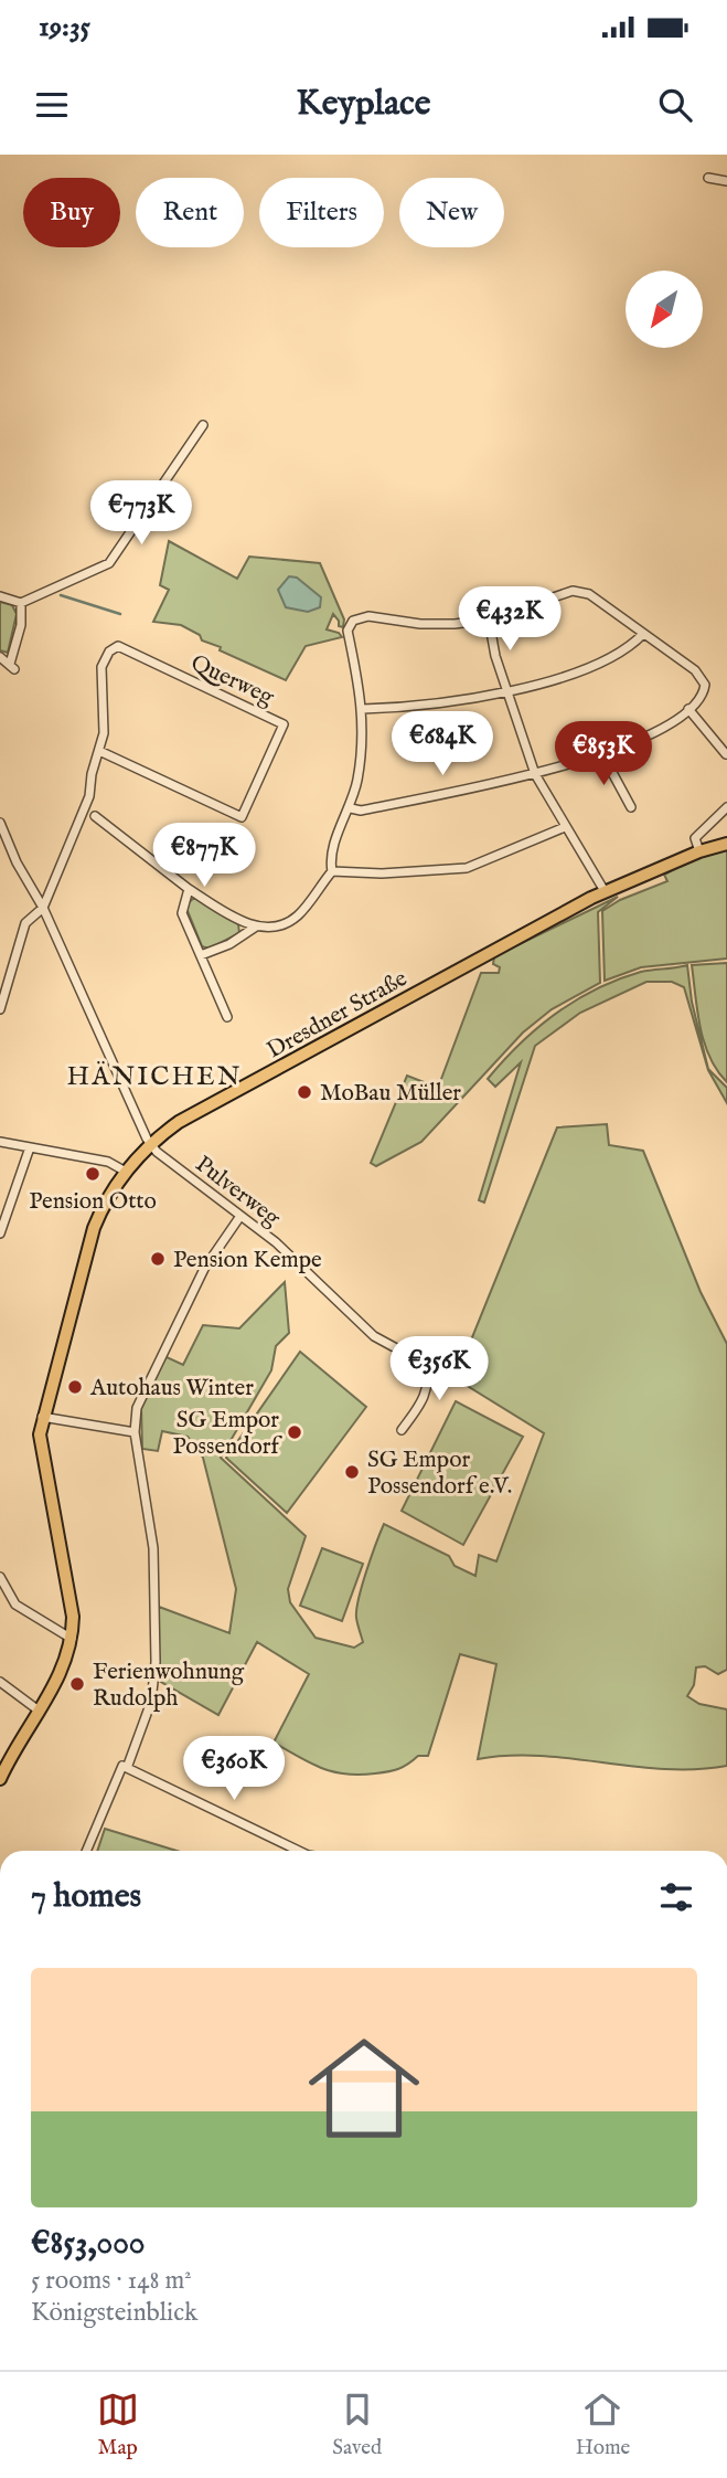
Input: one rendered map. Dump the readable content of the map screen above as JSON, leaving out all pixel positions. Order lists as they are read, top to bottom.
{
  "streets": {
    "main road": ["Dresdner Straße"],
    "street": ["Querweg", "Pulverweg"]
  },
  "crossings": [
    ["Dresdner Straße", "Pulverweg"]
  ],
  "districts": ["HÄNICHEN"],
  "places": [
    "MoBau Müller",
    "Pension Otto",
    "Pension Kempe",
    "Autohaus Winter",
    "SG Empor Possendorf",
    "SG Empor Possendorf e.V.",
    "Ferienwohnung Rudolph"
  ],
  "north": "bottom left",
  "page": {
    "status": "19:35",
    "header": "Keyplace",
    "chip": [
      "Buy",
      "Rent",
      "Filters",
      "New"
    ],
    "price": [
      "€773K",
      "€432K",
      "€684K",
      "€853K",
      "€877K",
      "€356K",
      "€360K"
    ],
    "heading": "7 homes",
    "list": [
      {
        "name": "€853,000",
        "note": "5 rooms · 148 m² · Königsteinblick"
      }
    ],
    "tabs": ["Map", "Saved", "Home"]
  }
}
